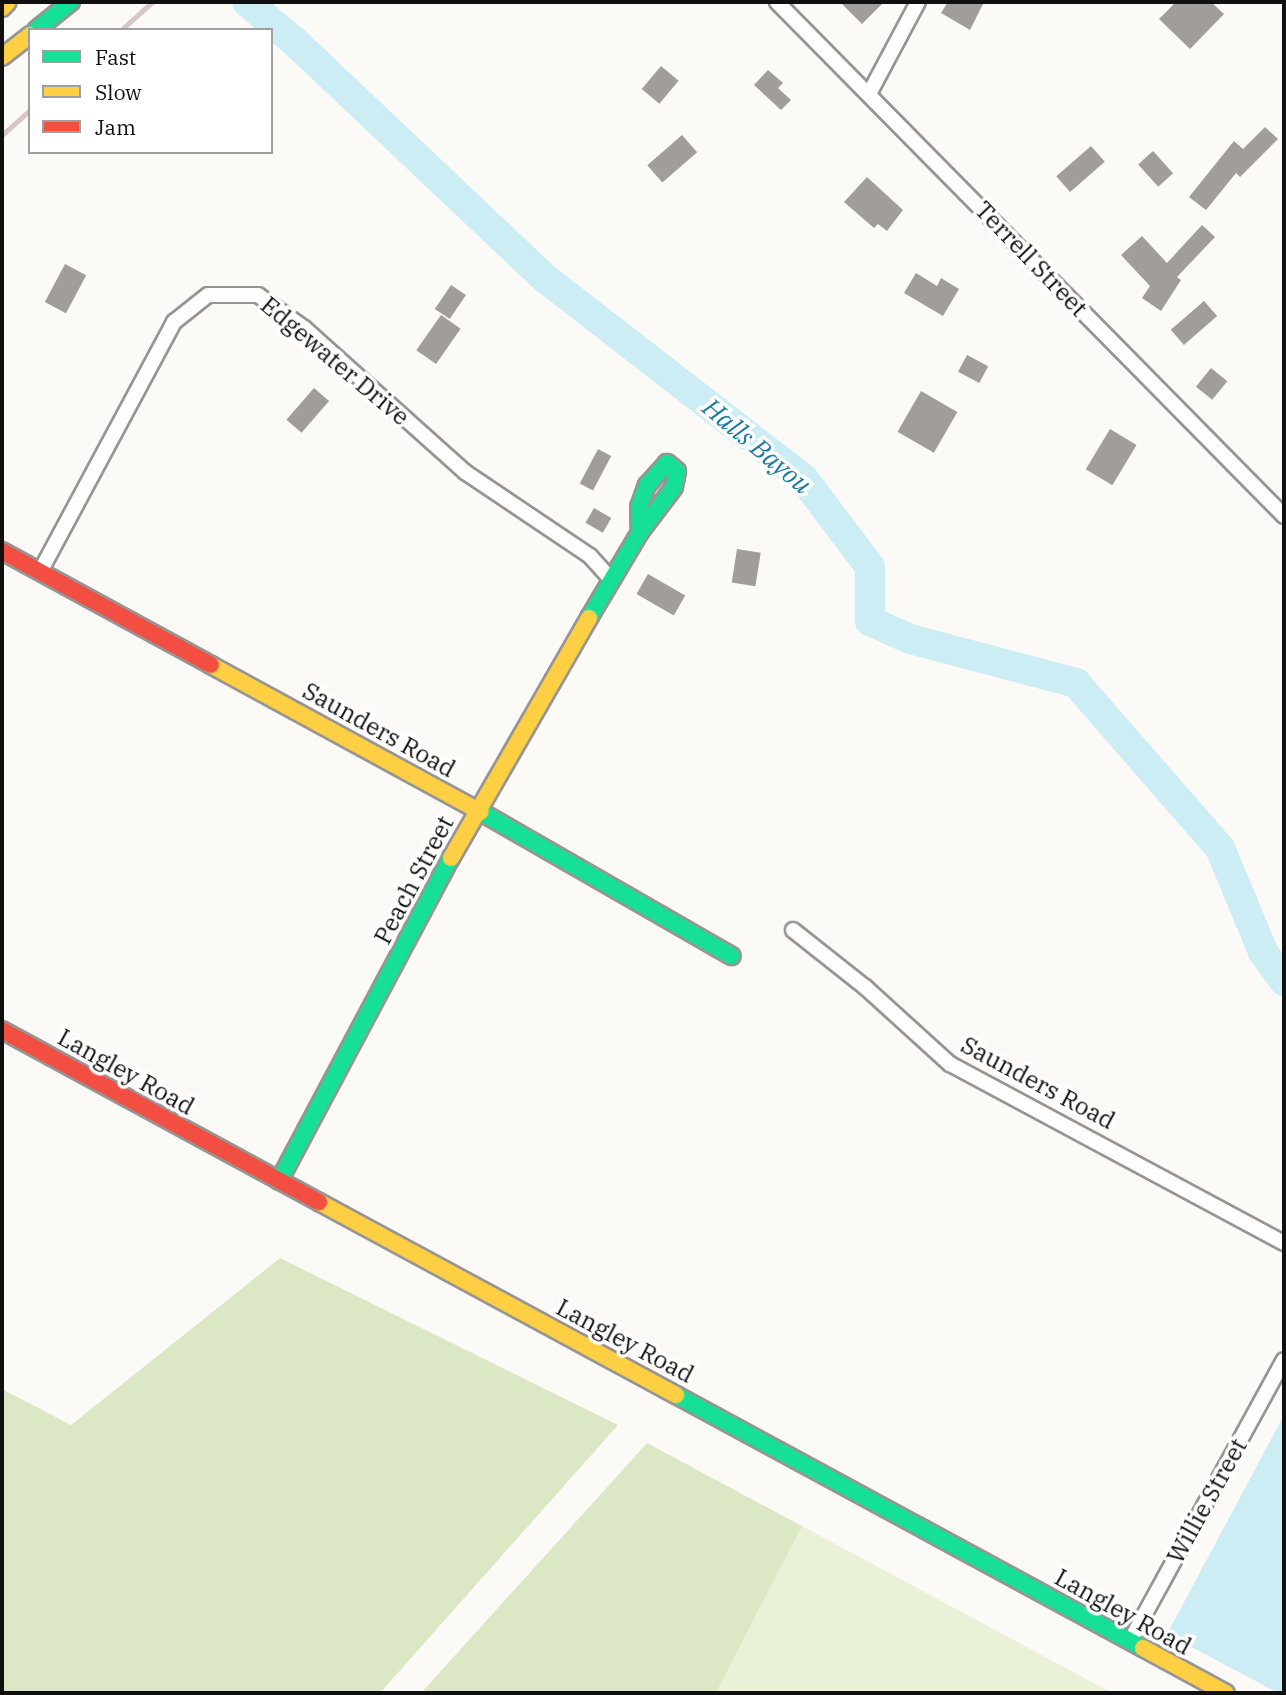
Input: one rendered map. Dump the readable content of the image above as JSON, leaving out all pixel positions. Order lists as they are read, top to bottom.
{
  "streets": {
    "street": [
      "Terrell Street",
      "Edgewater Drive",
      "Saunders Road",
      "Peach Street",
      "Langley Road",
      "Willie Street"
    ]
  },
  "crossings": [
    ["Edgewater Drive", "Saunders Road"],
    ["Edgewater Drive", "Peach Street"],
    ["Saunders Road", "Peach Street"],
    ["Peach Street", "Langley Road"],
    ["Langley Road", "Willie Street"]
  ],
  "water": ["Halls Bayou"],
  "legend": ["Fast", "Slow", "Jam"]
}
